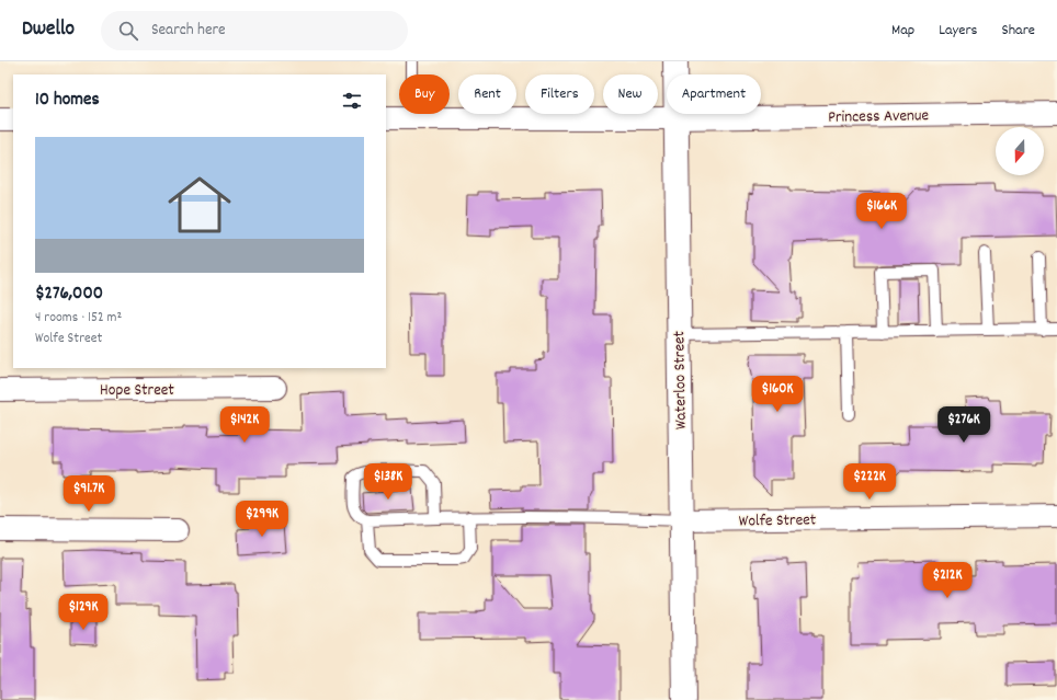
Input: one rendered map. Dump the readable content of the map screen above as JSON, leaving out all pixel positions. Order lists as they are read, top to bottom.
{
  "streets": {
    "street": [
      "Princess Avenue",
      "Waterloo Street",
      "Hope Street",
      "Wolfe Street"
    ]
  },
  "crossings": [
    ["Princess Avenue", "Waterloo Street"],
    ["Waterloo Street", "Wolfe Street"]
  ],
  "north": "bottom",
  "page": {
    "header": "Dwello",
    "search": "Search here",
    "nav": ["Map", "Layers", "Share"],
    "chip": [
      "Buy",
      "Rent",
      "Filters",
      "New",
      "Apartment"
    ],
    "heading": "10 homes",
    "list": [
      {
        "name": "$276,000",
        "note": "4 rooms · 152 m² · Wolfe Street"
      }
    ],
    "price": [
      "$166K",
      "$160K",
      "$142K",
      "$276K",
      "$138K",
      "$222K",
      "$91.7K",
      "$299K",
      "$212K",
      "$129K"
    ]
  }
}
